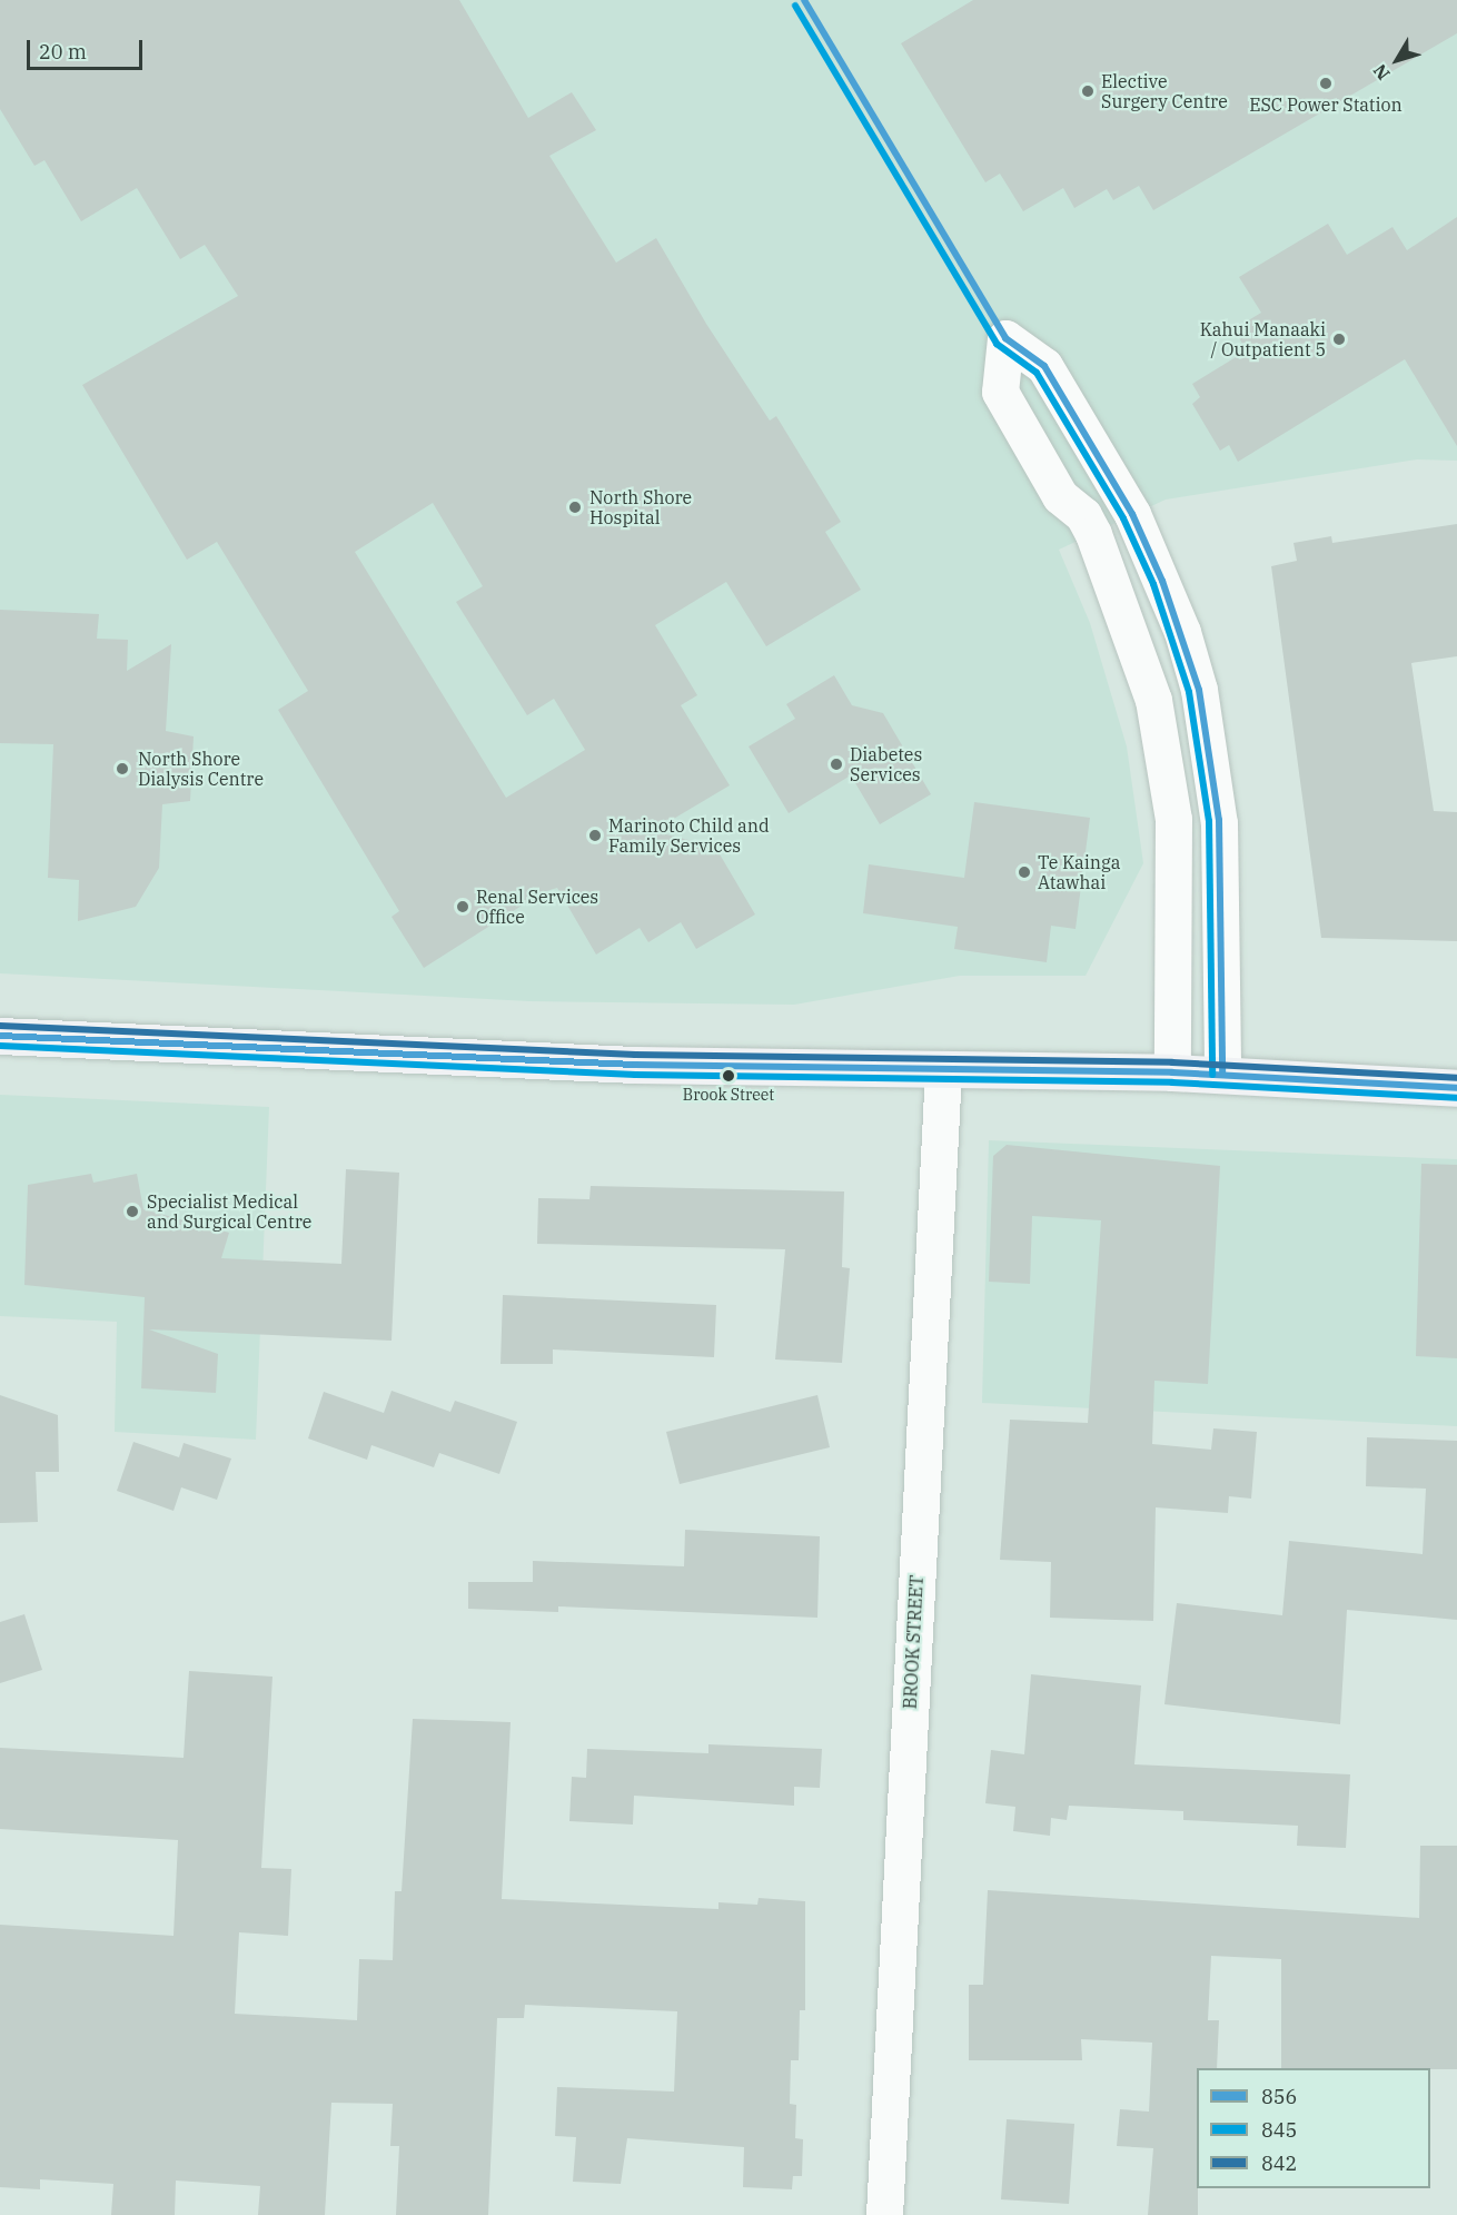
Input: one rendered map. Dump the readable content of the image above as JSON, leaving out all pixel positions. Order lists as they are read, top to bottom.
{
  "streets": {
    "street": ["BROOK STREET"]
  },
  "places": [
    "ESC Power Station",
    "Elective Surgery Centre",
    "Kahui Manaaki / Outpatient 5",
    "North Shore Hospital",
    "Diabetes Services",
    "North Shore Dialysis Centre",
    "Marinoto Child and Family Services",
    "Te Kainga Atawhai",
    "Renal Services Office",
    "Brook Street",
    "Specialist Medical and Surgical Centre"
  ],
  "lines": ["transit line 856", "transit line 845", "transit line 842"],
  "legend": ["856", "845", "842"],
  "scale_bar": "20 m",
  "north": "bottom left"
}
